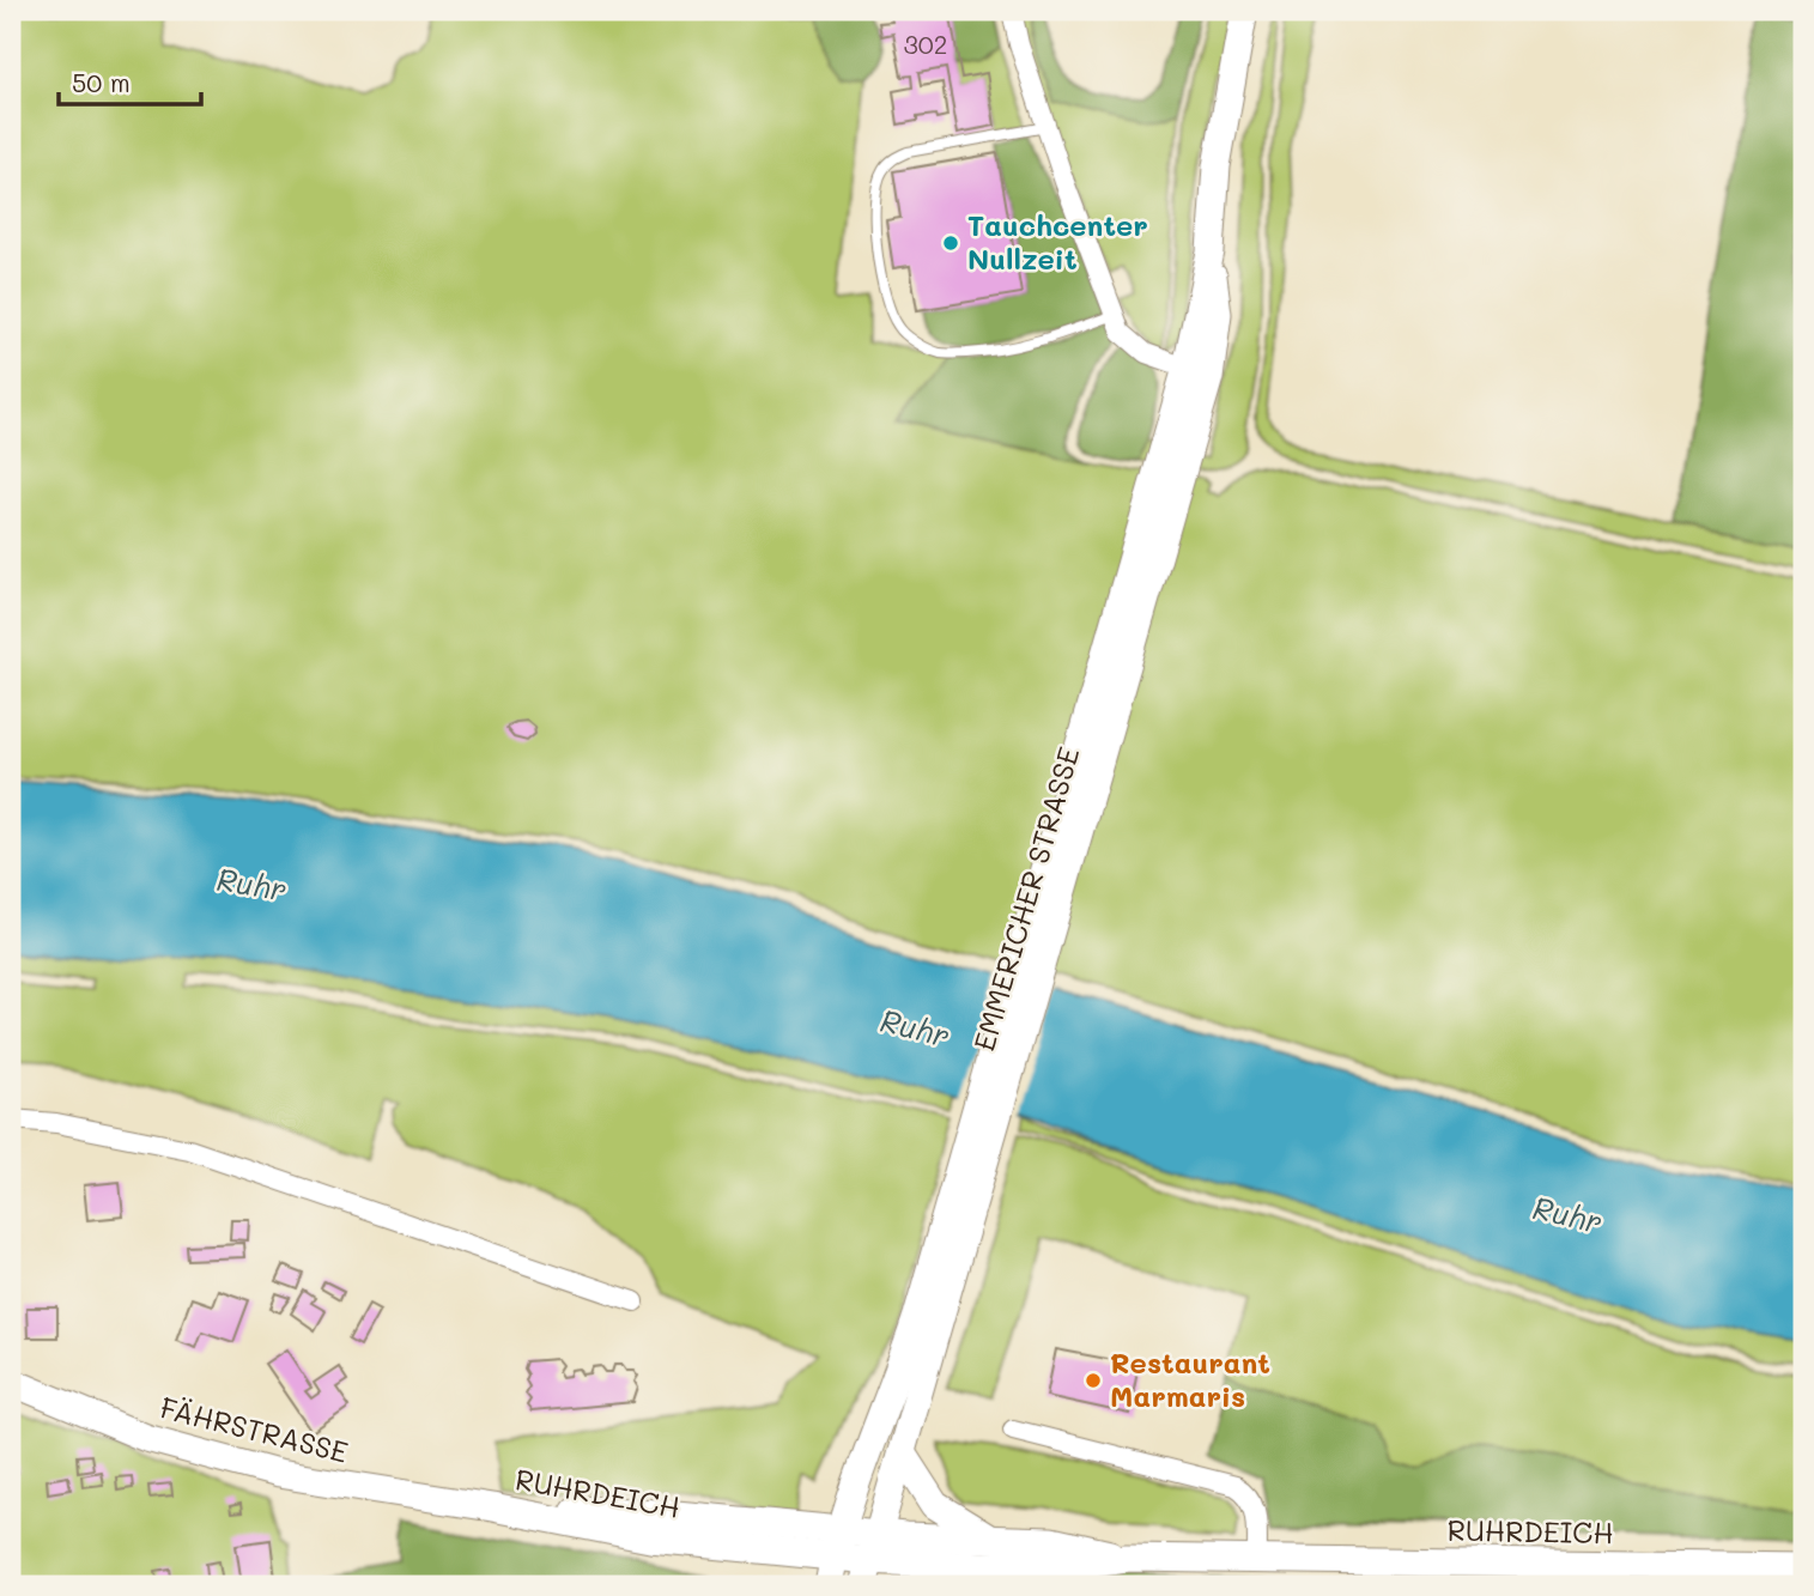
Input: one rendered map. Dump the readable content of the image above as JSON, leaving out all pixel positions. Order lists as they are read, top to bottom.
{
  "streets": {
    "main road": ["EMMERICHER STRASSE", "FÄHRSTRASSE", "RUHRDEICH"]
  },
  "crossings": [
    ["EMMERICHER STRASSE", "RUHRDEICH"],
    ["FÄHRSTRASSE", "RUHRDEICH"]
  ],
  "water": ["Ruhr"],
  "places": ["Tauchcenter Nullzeit", "Restaurant Marmaris"],
  "house_numbers": ["302"],
  "scale_bar": "50 m"
}
